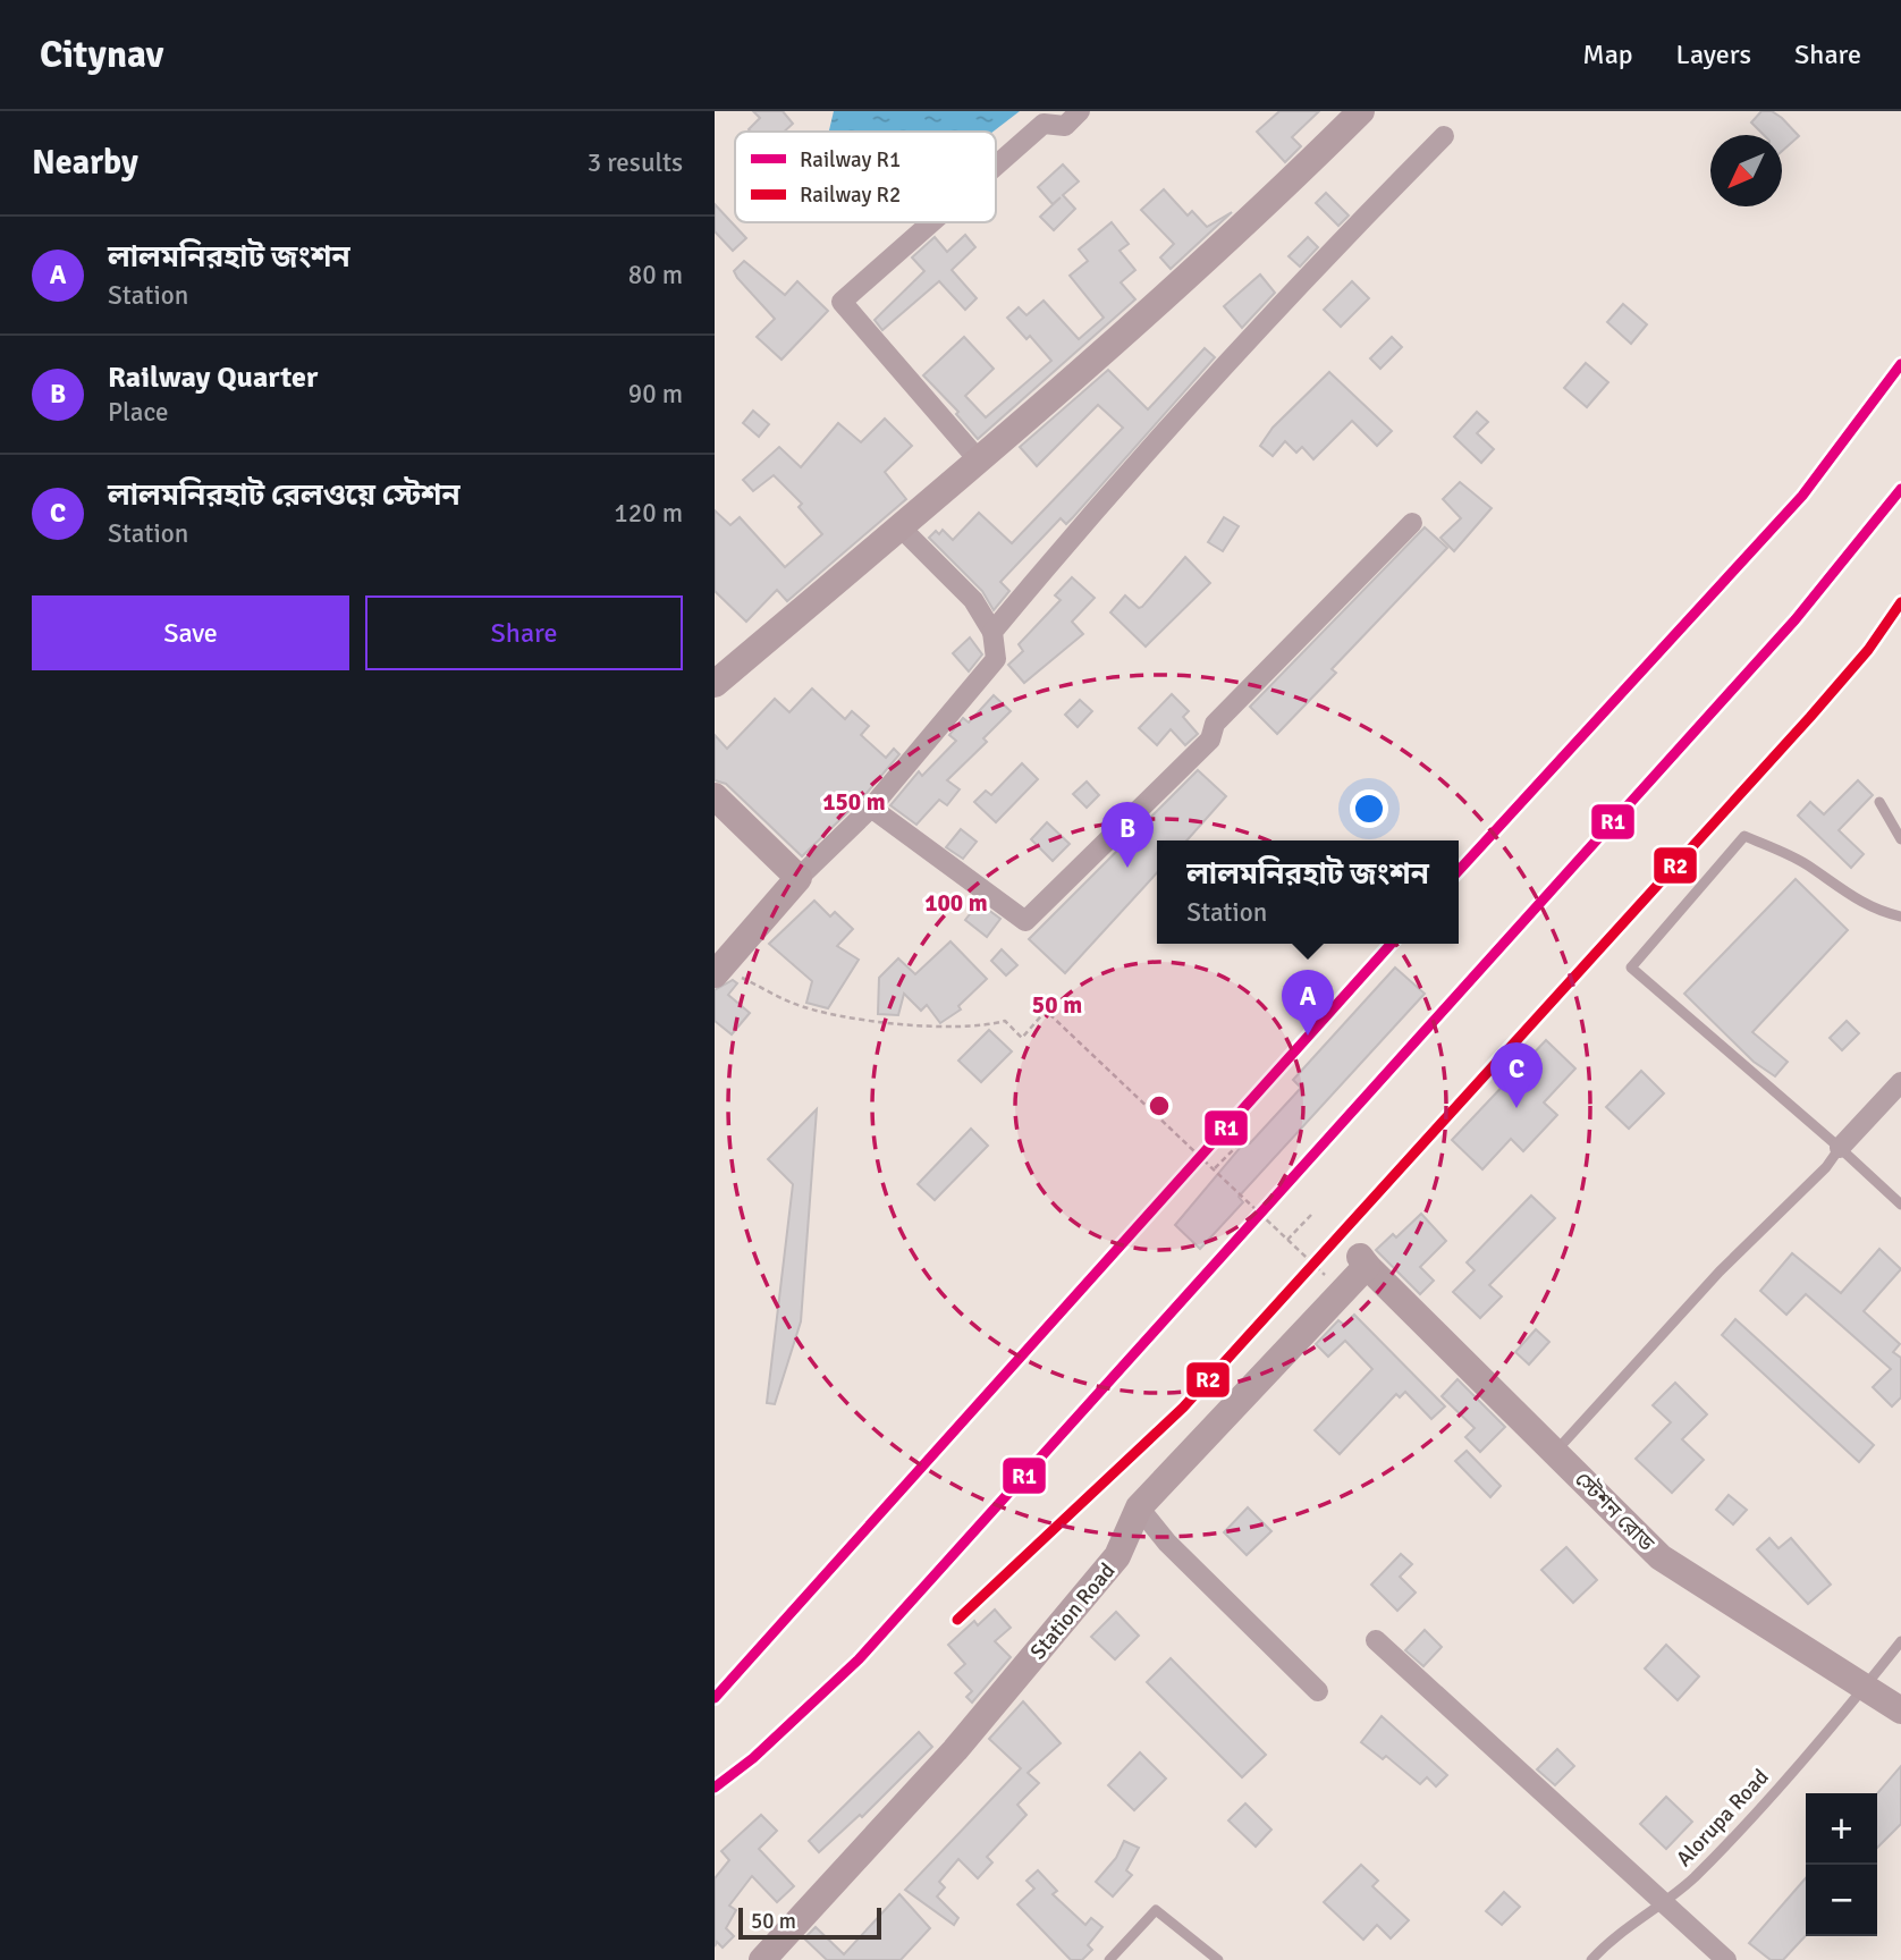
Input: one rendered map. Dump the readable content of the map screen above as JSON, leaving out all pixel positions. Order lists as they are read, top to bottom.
{
  "streets": {
    "main road": ["স্টেশন রোড", "Station Road"],
    "lane": ["Alorupa Road"]
  },
  "crossings": [
    ["স্টেশন রোড", "Station Road"],
    ["স্টেশন রোড", "Alorupa Road"]
  ],
  "lines": ["rail line R1", "rail line R2"],
  "legend": ["Railway R1", "Railway R2"],
  "scale_bar": "50 m",
  "north": "bottom left",
  "page": {
    "header": "Citynav",
    "nav": ["Map", "Layers", "Share"],
    "heading": ["Nearby", "3 results"],
    "list": [
      {
        "mark": "A",
        "name": "লালমনিরহাট জংশন",
        "note": "Station",
        "value": "80 m"
      },
      {
        "mark": "B",
        "name": "Railway Quarter",
        "note": "Place",
        "value": "90 m"
      },
      {
        "mark": "C",
        "name": "লালমনিরহাট রেলওয়ে স্টেশন",
        "note": "Station",
        "value": "120 m"
      }
    ],
    "buttons": ["Save", "Share"],
    "pins": ["B", "A", "C"],
    "popup": ["লালমনিরহাট জংশন", "Station"],
    "map_buttons": ["+", "−"],
    "scale": "50 m"
  },
  "rings": ["150 m", "100 m", "50 m"]
}
